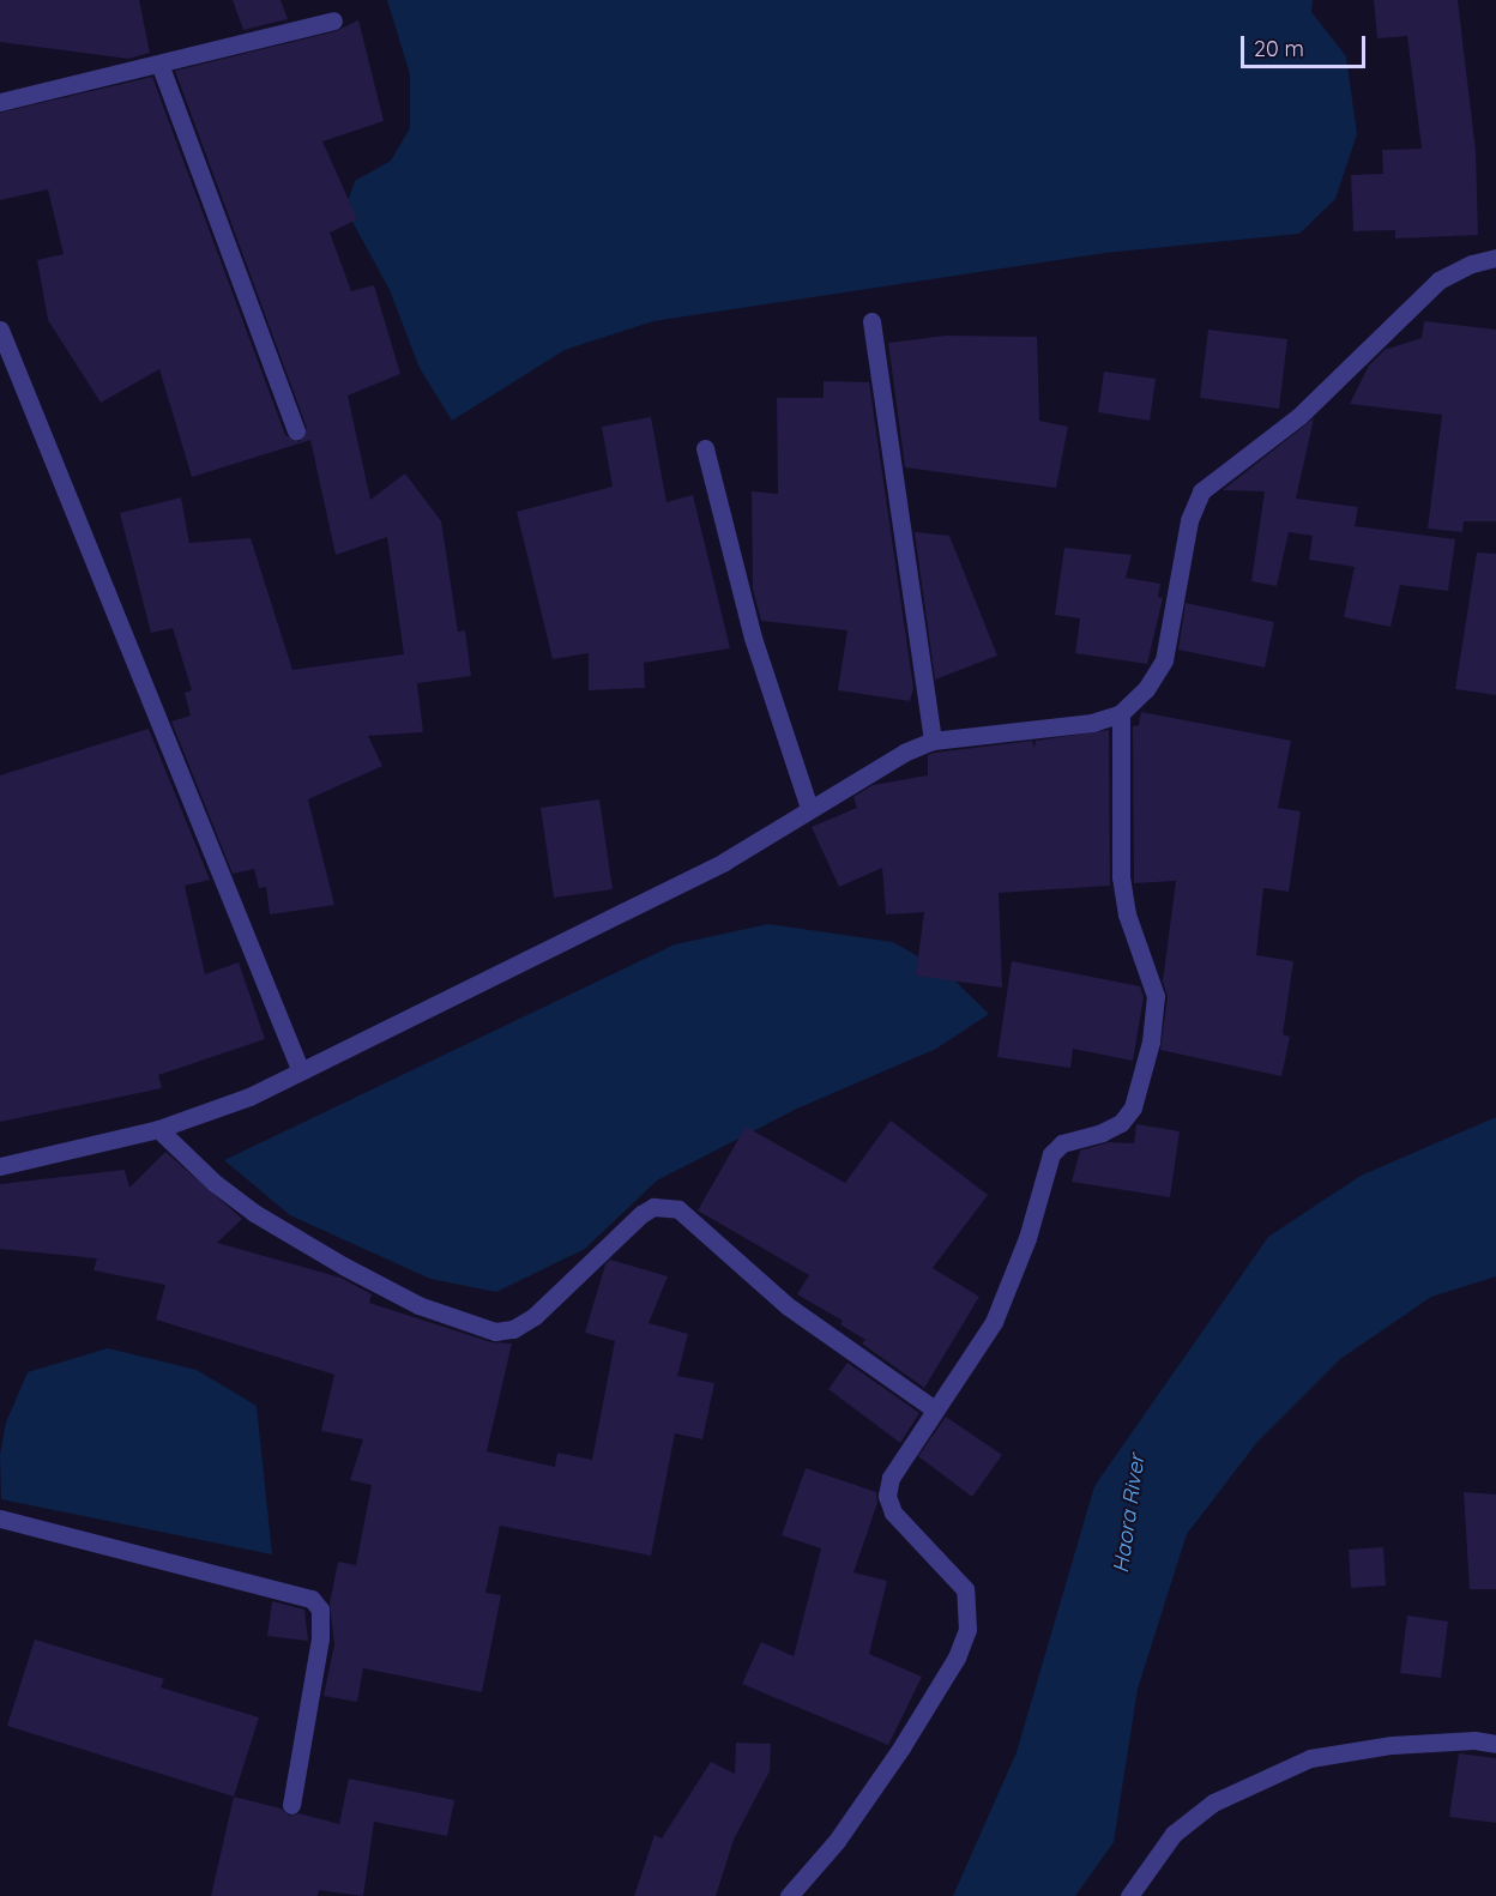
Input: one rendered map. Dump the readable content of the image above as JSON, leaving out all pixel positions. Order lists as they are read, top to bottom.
{
  "water": ["Haora River"],
  "scale_bar": "20 m"
}
